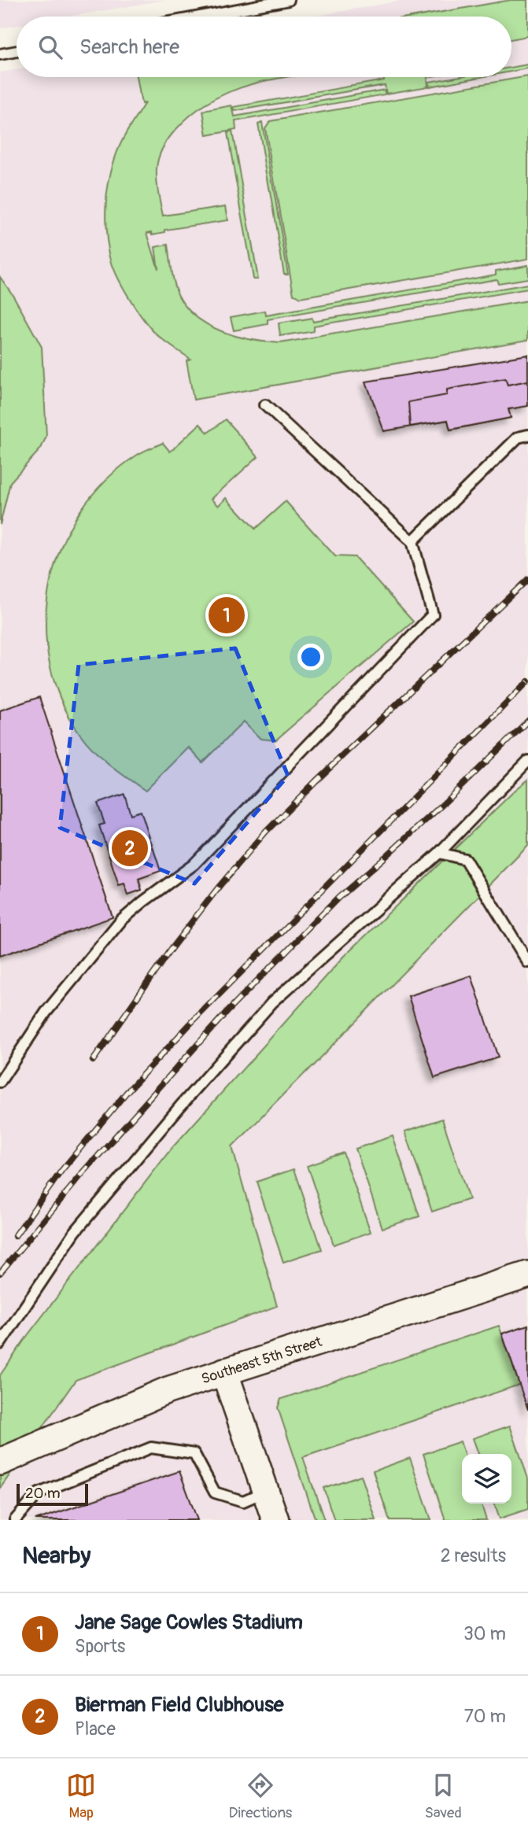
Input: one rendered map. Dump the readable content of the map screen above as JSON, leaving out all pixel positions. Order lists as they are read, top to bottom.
{
  "streets": {
    "street": ["Southeast 5th Street"]
  },
  "scale_bar": "20 m",
  "page": {
    "search": "Search here",
    "pins": ["1", "2"],
    "scale": "20 m",
    "heading": ["Nearby", "2 results"],
    "list": [
      {
        "mark": "1",
        "name": "Jane Sage Cowles Stadium",
        "note": "Sports",
        "value": "30 m"
      },
      {
        "mark": "2",
        "name": "Bierman Field Clubhouse",
        "note": "Place",
        "value": "70 m"
      }
    ],
    "nav": ["Map", "Directions", "Saved"]
  }
}
